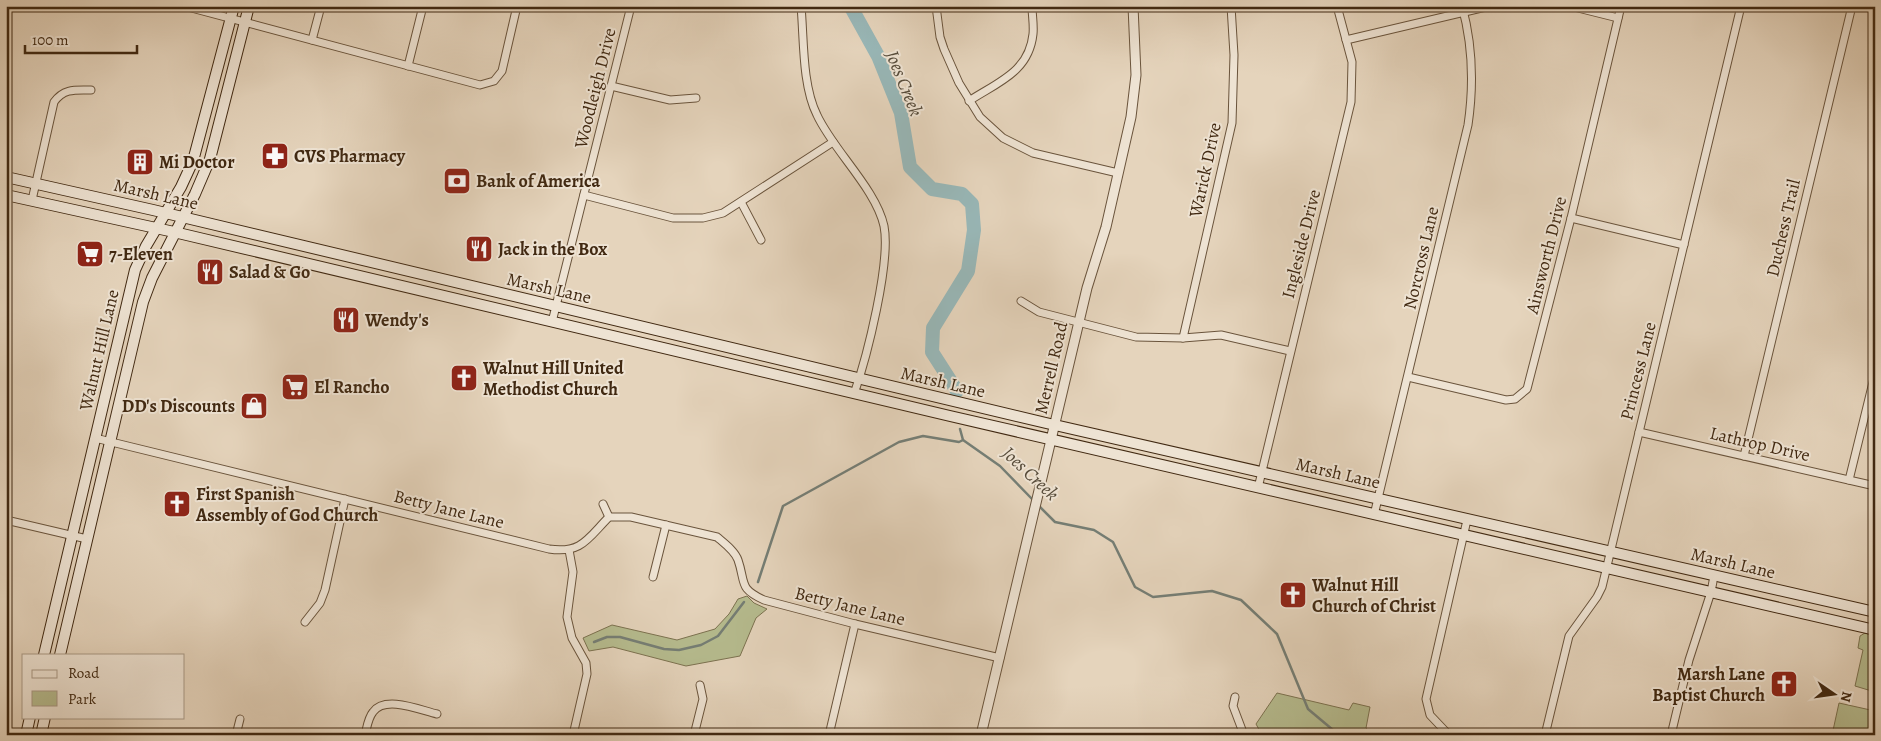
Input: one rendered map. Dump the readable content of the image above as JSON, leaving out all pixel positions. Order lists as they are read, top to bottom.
{
  "streets": {
    "main road": ["Marsh Lane", "Walnut Hill Lane"],
    "street": [
      "Woodleigh Drive",
      "Warick Drive",
      "Duchess Trail",
      "Ingleside Drive",
      "Ainsworth Drive",
      "Norcross Lane",
      "Merrell Road",
      "Princess Lane",
      "Lathrop Drive",
      "Betty Jane Lane"
    ]
  },
  "crossings": [
    ["Woodleigh Drive", "Marsh Lane"],
    ["Marsh Lane", "Ingleside Drive"],
    ["Marsh Lane", "Norcross Lane"],
    ["Marsh Lane", "Walnut Hill Lane"],
    ["Marsh Lane", "Merrell Road"],
    ["Marsh Lane", "Princess Lane"],
    ["Duchess Trail", "Lathrop Drive"],
    ["Ainsworth Drive", "Norcross Lane"],
    ["Walnut Hill Lane", "Betty Jane Lane"],
    ["Merrell Road", "Betty Jane Lane"],
    ["Princess Lane", "Lathrop Drive"]
  ],
  "water": ["Joes Creek"],
  "places": {
    "pharmacy": ["CVS Pharmacy"],
    "building": ["Mi Doctor"],
    "bank": ["Bank of America"],
    "restaurant": ["Jack in the Box", "Salad & Go", "Wendy's"],
    "supermarket": ["7-Eleven", "El Rancho"],
    "church": [
      "Walnut Hill United Methodist Church",
      "First Spanish Assembly of God Church",
      "Walnut Hill Church of Christ",
      "Marsh Lane Baptist Church"
    ],
    "shop": ["DD's Discounts"]
  },
  "legend": ["Road", "Park"],
  "scale_bar": "100 m",
  "north": "right"
}
